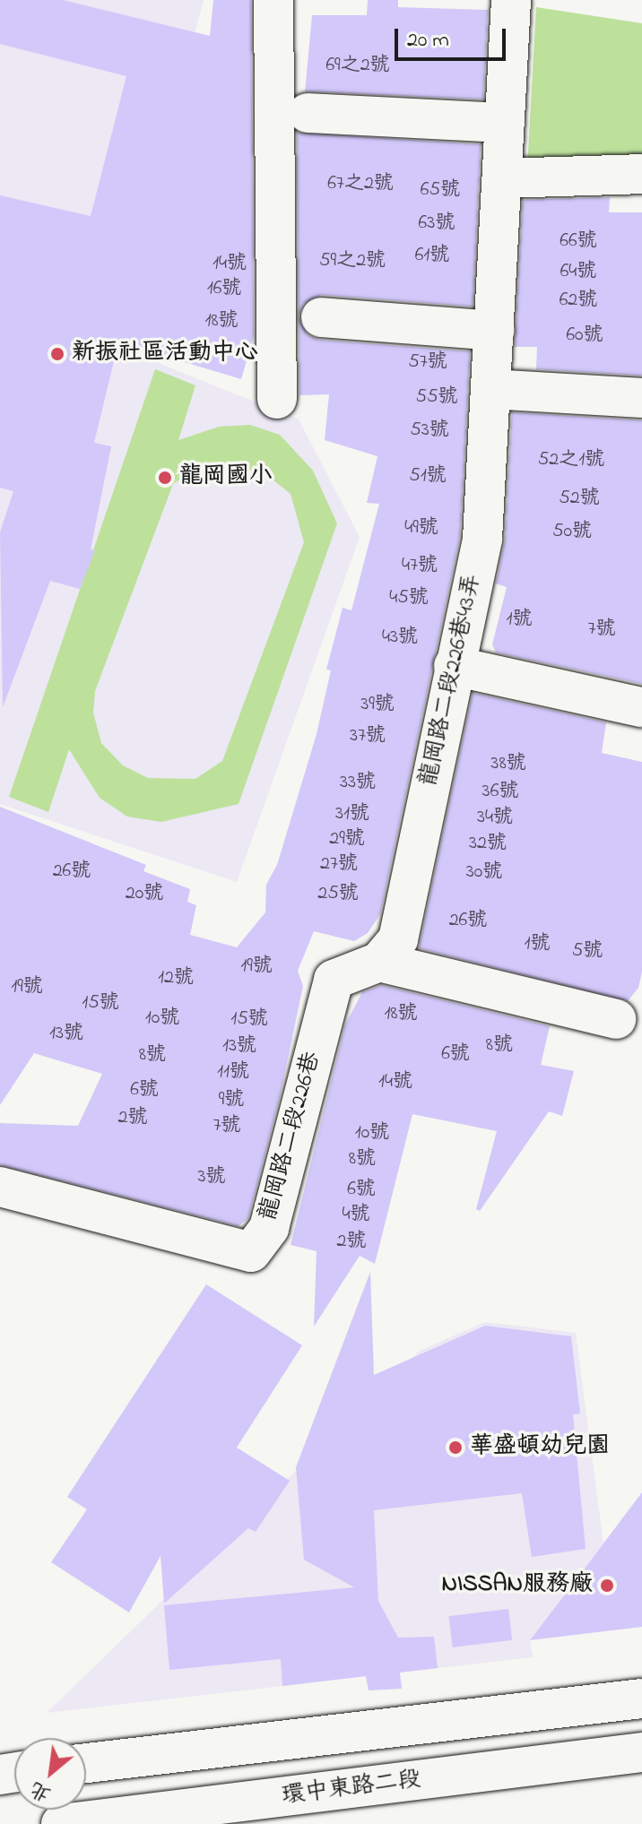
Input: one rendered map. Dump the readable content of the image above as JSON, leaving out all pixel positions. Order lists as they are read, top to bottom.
{
  "streets": {
    "main road": ["龍岡路二段226巷43弄", "龍岡路二段226巷", "環中東路二段"]
  },
  "crossings": [
    ["龍岡路二段226巷43弄", "龍岡路二段226巷"]
  ],
  "places": [
    "新振社區活動中心",
    "龍岡國小",
    "華盛頓幼兒園",
    "NISSAN服務廠"
  ],
  "house_numbers": [
    "69之2號",
    "67之2號",
    "65號",
    "63號",
    "66號",
    "61號",
    "59之2號",
    "14號",
    "64號",
    "16號",
    "62號",
    "18號",
    "60號",
    "57號",
    "55號",
    "53號",
    "52之1號",
    "51號",
    "52號",
    "49號",
    "50號",
    "47號",
    "45號",
    "1號",
    "7號",
    "43號",
    "39號",
    "37號",
    "38號",
    "33號",
    "36號",
    "31號",
    "34號",
    "29號",
    "32號",
    "27號",
    "26號",
    "30號",
    "20號",
    "25號",
    "26號",
    "1號",
    "5號",
    "19號",
    "12號",
    "19號",
    "15號",
    "18號",
    "10號",
    "15號",
    "13號",
    "8號",
    "13號",
    "6號",
    "8號",
    "11號",
    "14號",
    "6號",
    "9號",
    "2號",
    "7號",
    "10號",
    "8號",
    "3號",
    "6號",
    "4號",
    "2號"
  ],
  "scale_bar": "20 m",
  "north": "bottom left"
}
